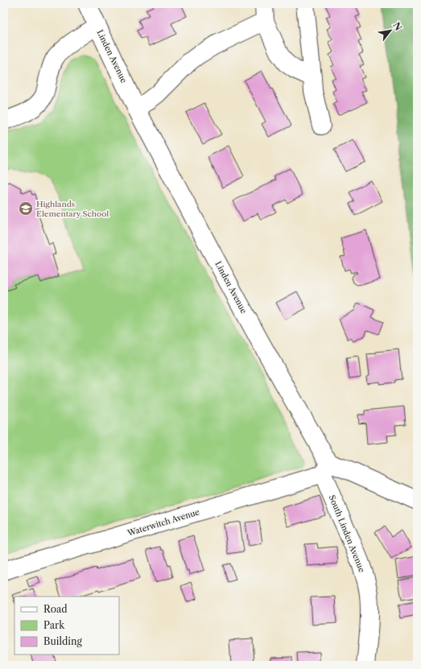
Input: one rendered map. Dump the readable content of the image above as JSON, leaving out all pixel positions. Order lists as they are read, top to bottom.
{
  "streets": {
    "street": ["Linden Avenue", "Waterwitch Avenue", "South Linden Avenue"]
  },
  "crossings": [
    ["Linden Avenue", "Waterwitch Avenue"],
    ["Linden Avenue", "South Linden Avenue"],
    ["Waterwitch Avenue", "South Linden Avenue"]
  ],
  "places": {
    "school or university": ["Highlands Elementary School"]
  },
  "legend": ["Road", "Park", "Building"],
  "north": "top right"
}
